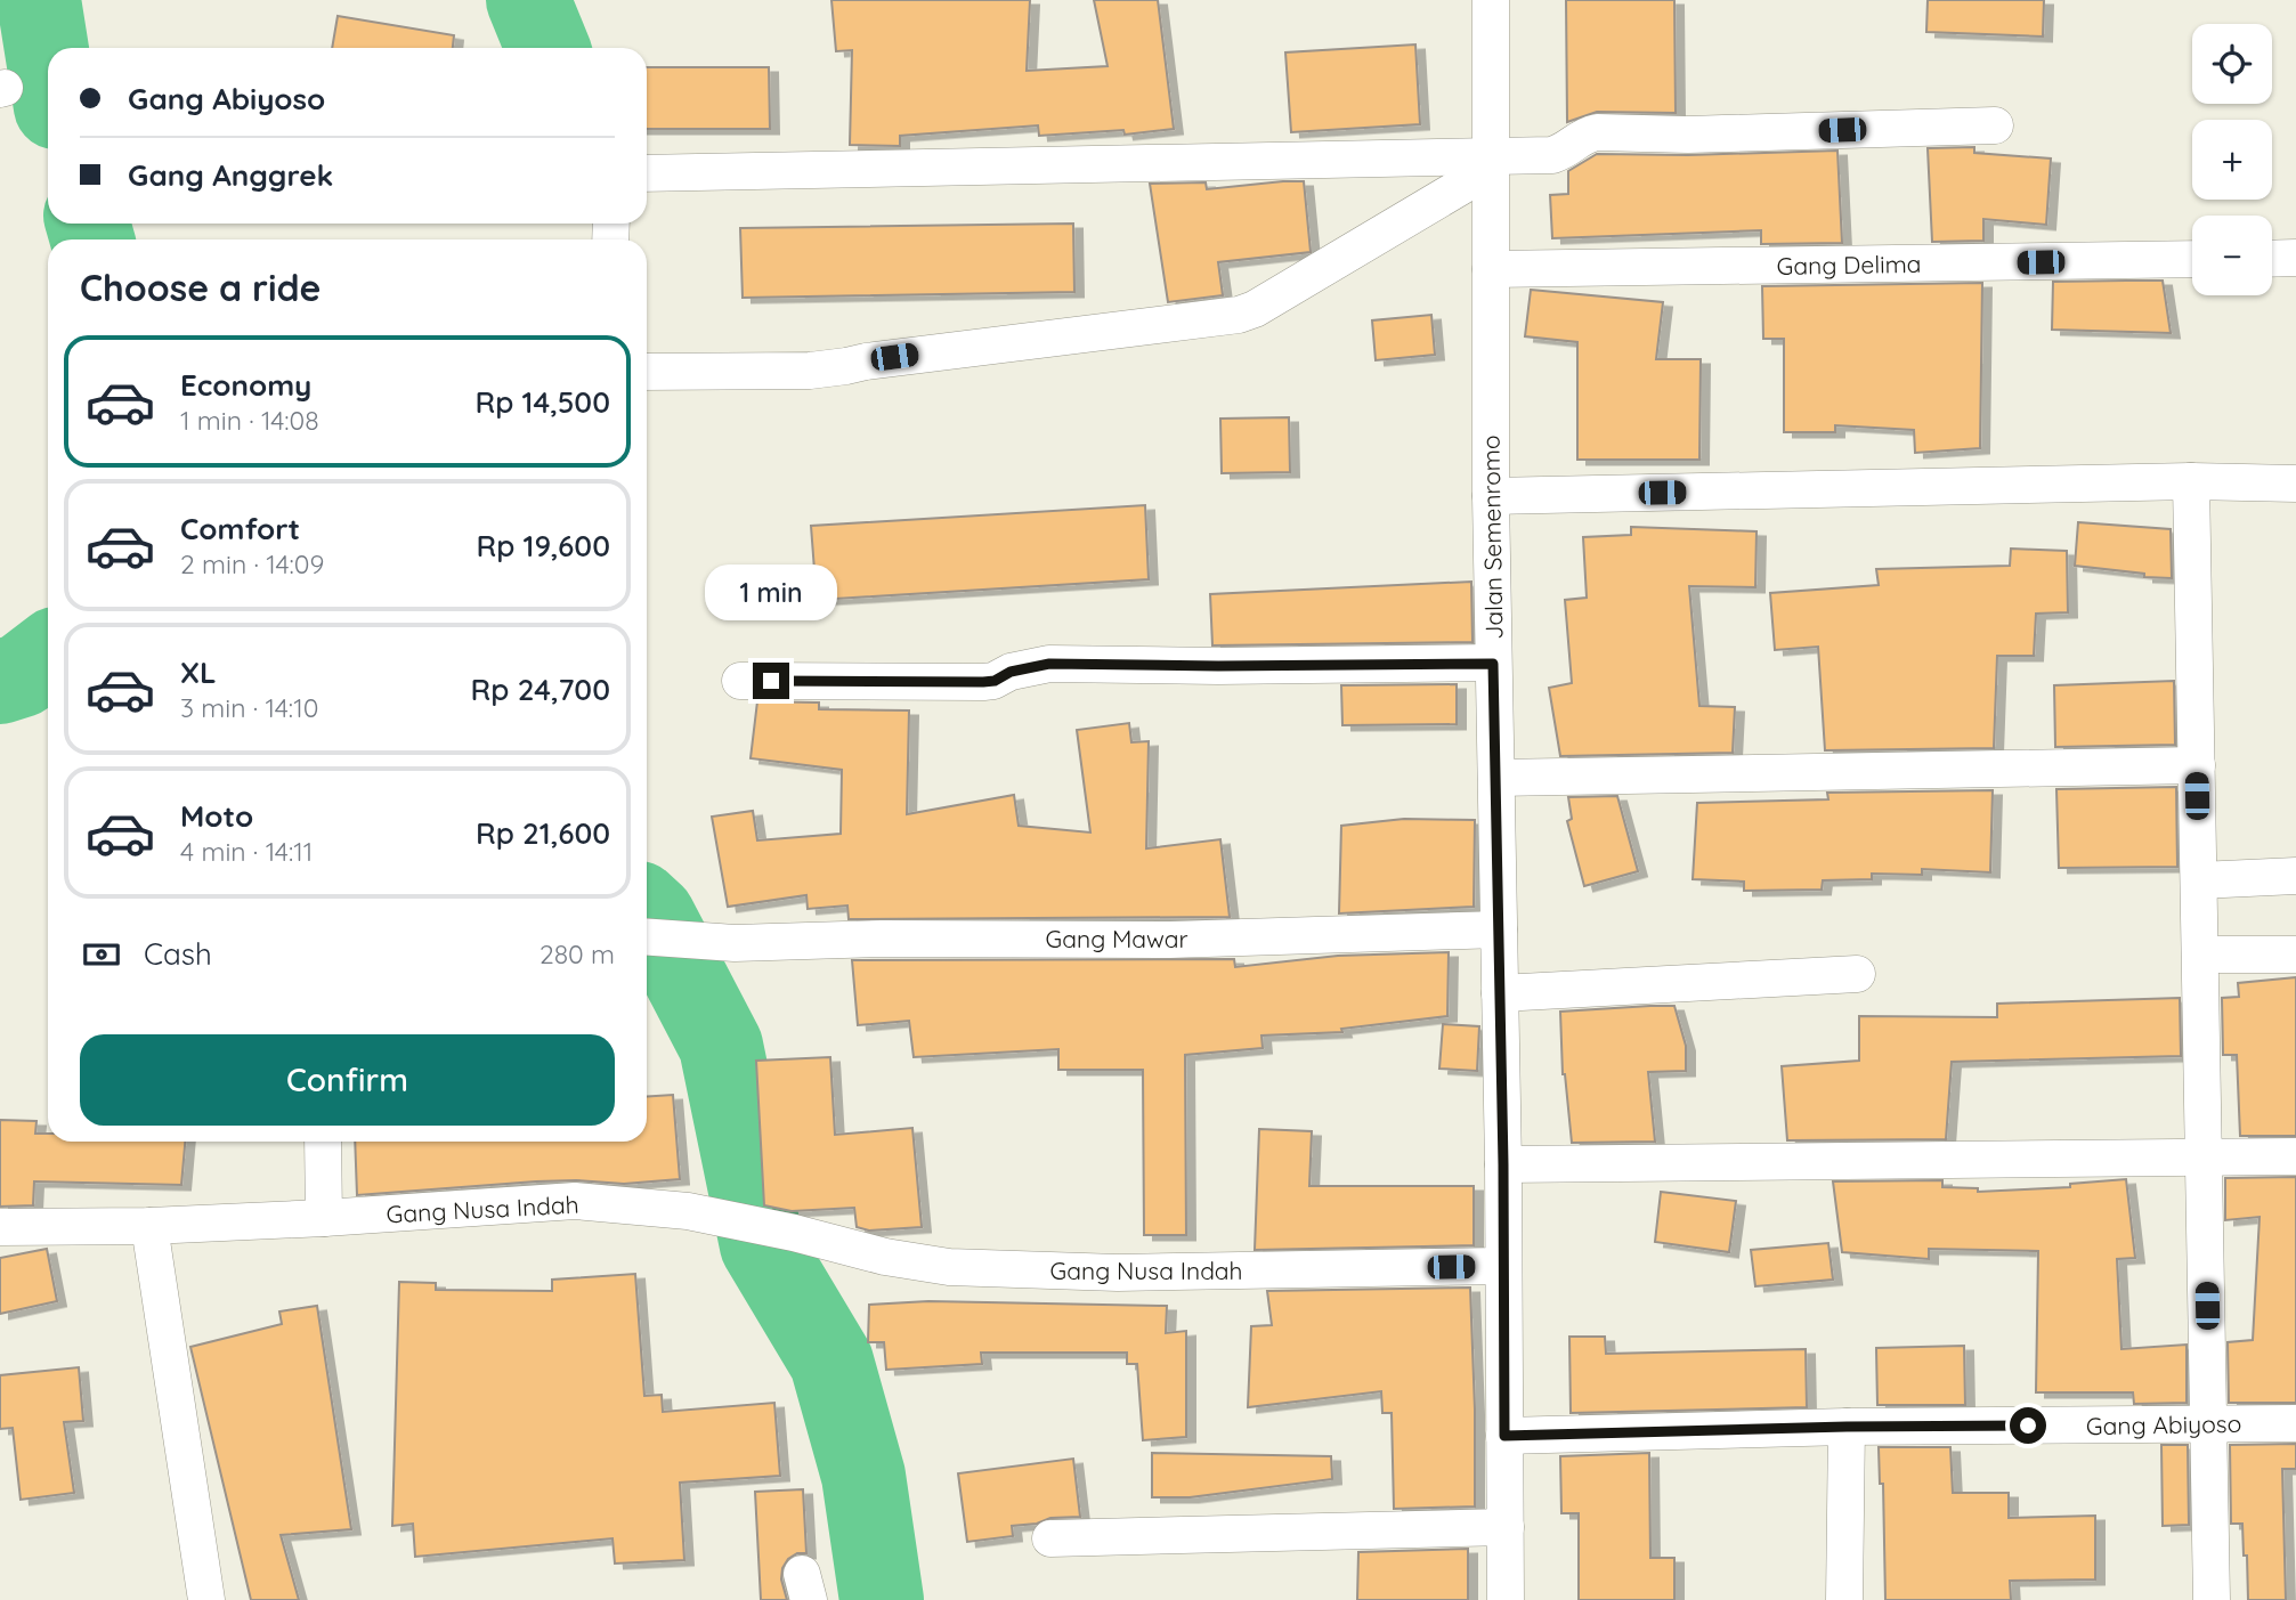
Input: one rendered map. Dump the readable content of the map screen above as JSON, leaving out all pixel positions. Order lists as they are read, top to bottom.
{
  "streets": {
    "street": [
      "Gang Delima",
      "Jalan Semenromo",
      "Gang Mawar",
      "Gang Nusa Indah",
      "Gang Abiyoso"
    ]
  },
  "crossings": [
    ["Gang Delima", "Jalan Semenromo"],
    ["Jalan Semenromo", "Gang Mawar"],
    ["Jalan Semenromo", "Gang Nusa Indah"],
    ["Jalan Semenromo", "Gang Abiyoso"]
  ],
  "page": {
    "map_buttons": ["+", "−"],
    "banner": ["Gang Abiyoso", "Gang Anggrek"],
    "heading": "Choose a ride",
    "list": [
      {
        "name": "Economy",
        "note": "1 min · 14:08",
        "value": "Rp 14,500"
      },
      {
        "name": "Comfort",
        "note": "2 min · 14:09",
        "value": "Rp 19,600"
      },
      {
        "name": "XL",
        "note": "3 min · 14:10",
        "value": "Rp 24,700"
      },
      {
        "name": "Moto",
        "note": "4 min · 14:11",
        "value": "Rp 21,600"
      }
    ],
    "bubble": "1 min",
    "pay": ["Cash", "280 m"],
    "buttons": "Confirm"
  }
}
